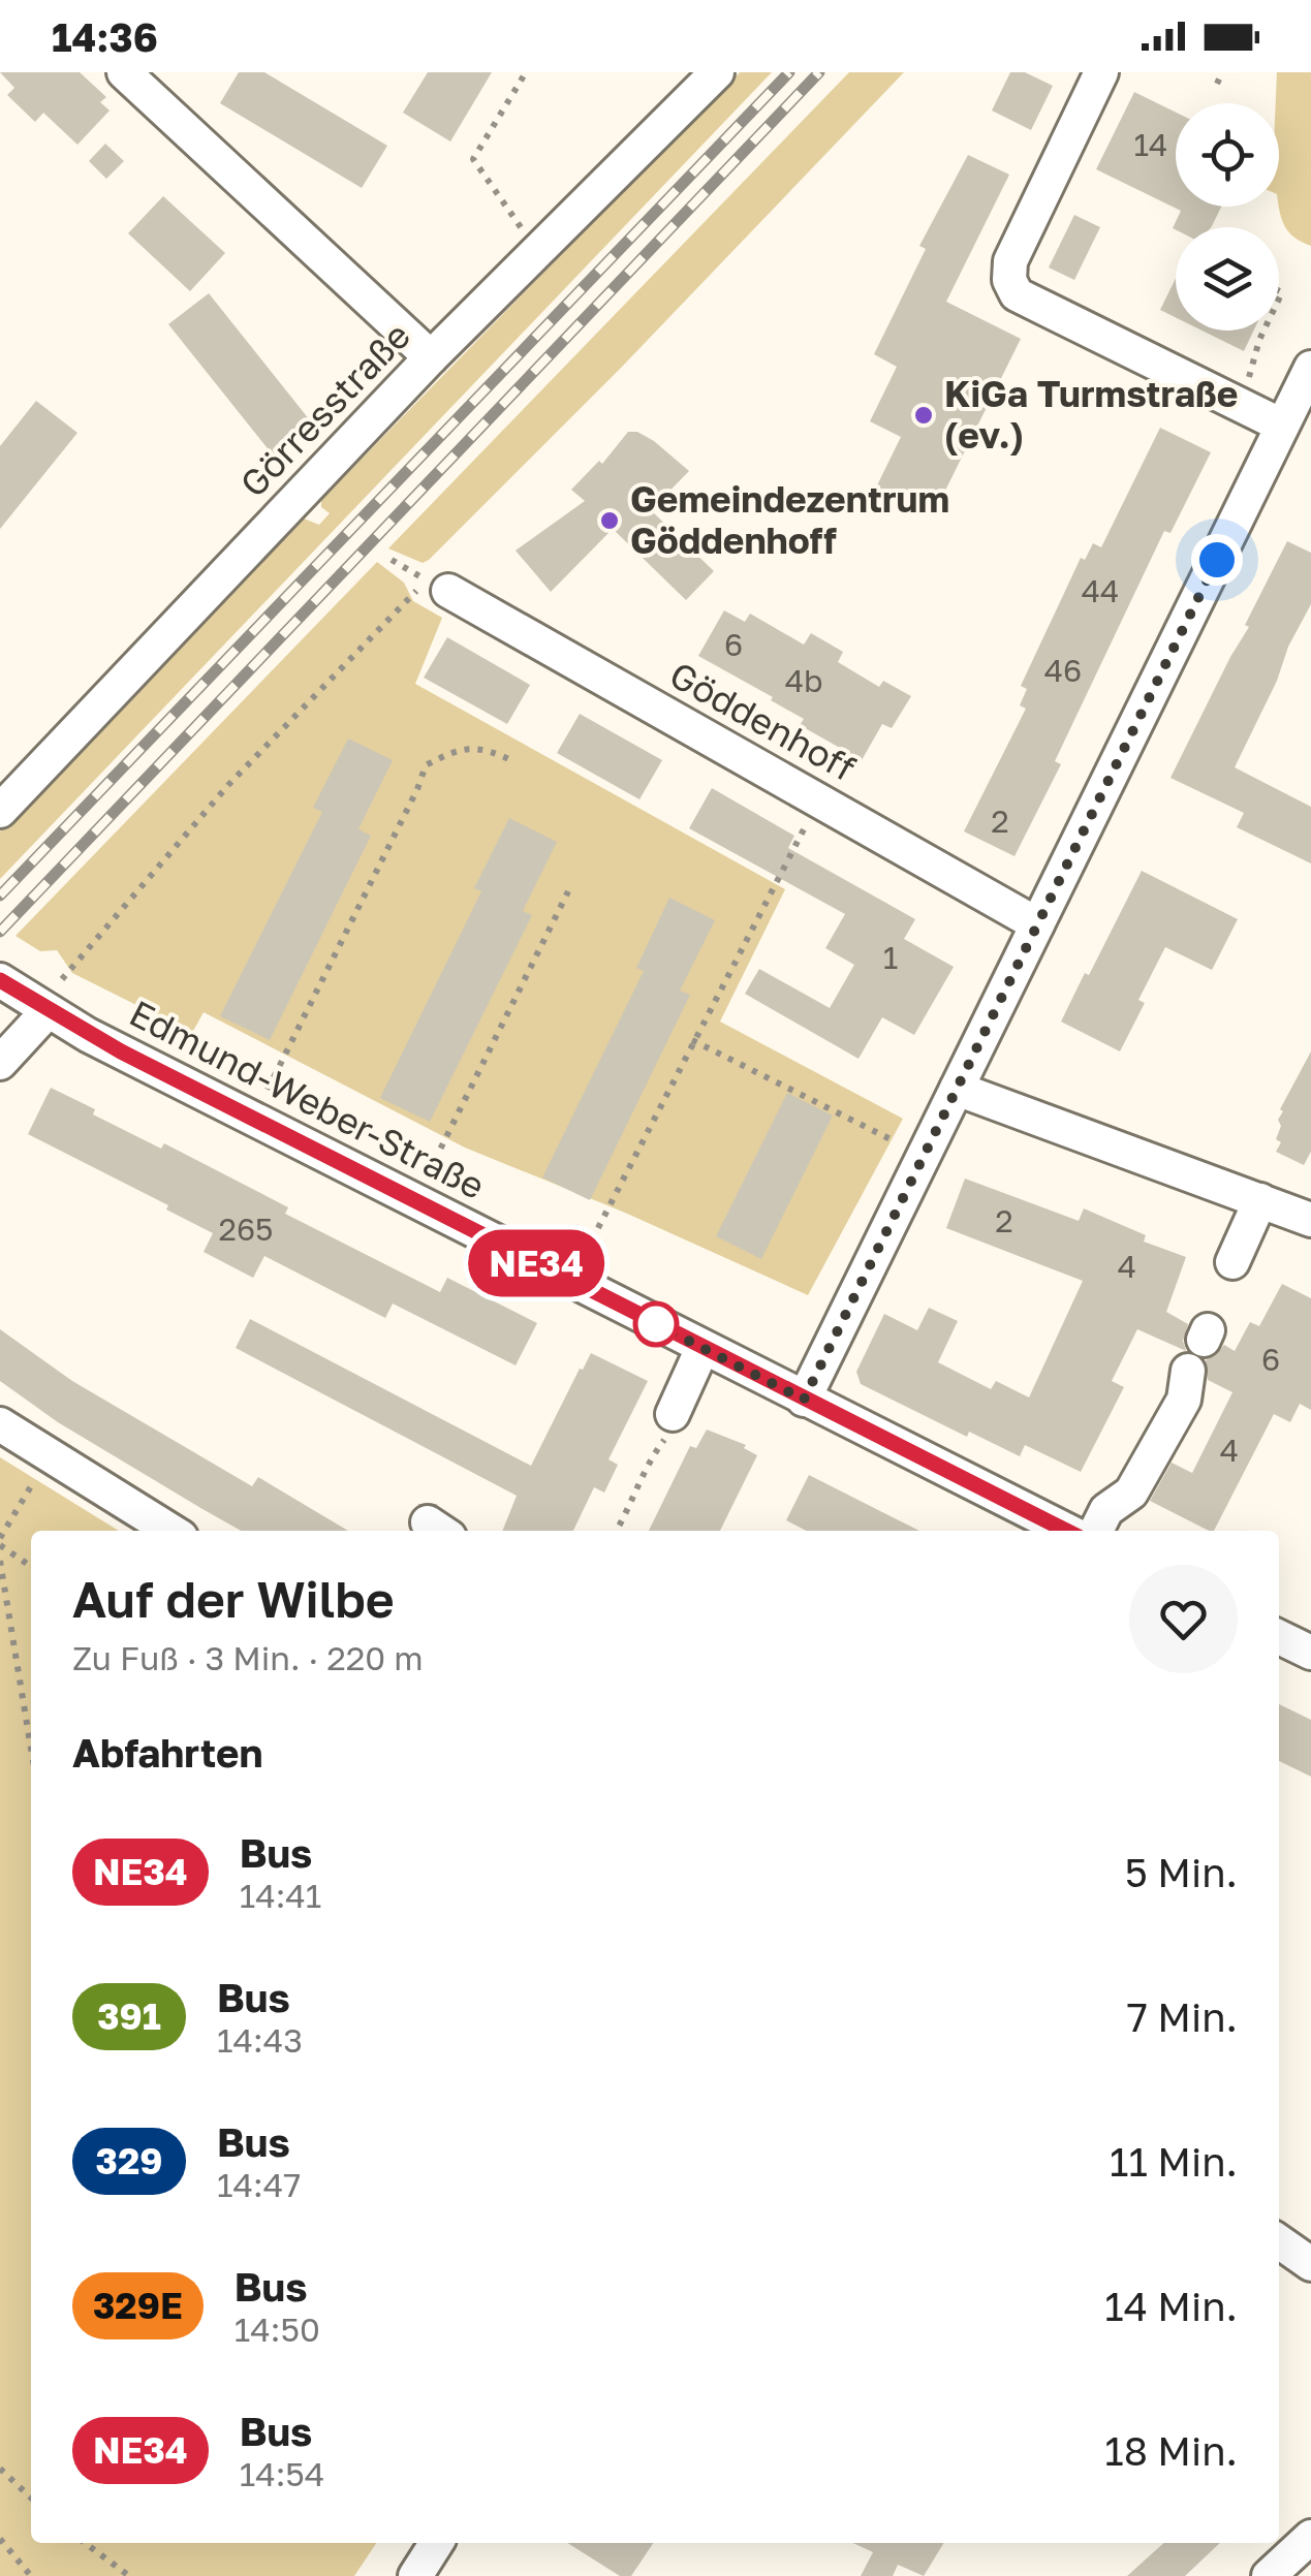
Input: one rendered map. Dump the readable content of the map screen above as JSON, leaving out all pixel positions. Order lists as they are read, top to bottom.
{
  "streets": {
    "street": ["Görresstraße", "Göddenhoff", "Edmund-Weber-Straße"]
  },
  "places": ["KiGa Turmstraße (ev.)", "Gemeindezentrum Göddenhoff"],
  "lines": ["bus line NE34"],
  "house_numbers": [
    "14",
    "44",
    "6",
    "46",
    "4b",
    "2",
    "1",
    "2",
    "265",
    "4",
    "6",
    "4"
  ],
  "page": {
    "status": "14:36",
    "on_map": "NE34",
    "heading": [
      ["Auf der Wilbe", "Zu Fuß · 3 Min. · 220 m"],
      "Abfahrten"
    ],
    "list": [
      {
        "mark": "NE34",
        "name": "Bus",
        "note": "14:41",
        "value": "5 Min."
      },
      {
        "mark": "391",
        "name": "Bus",
        "note": "14:43",
        "value": "7 Min."
      },
      {
        "mark": "329",
        "name": "Bus",
        "note": "14:47",
        "value": "11 Min."
      },
      {
        "mark": "329E",
        "name": "Bus",
        "note": "14:50",
        "value": "14 Min."
      },
      {
        "mark": "NE34",
        "name": "Bus",
        "note": "14:54",
        "value": "18 Min."
      }
    ]
  }
}
